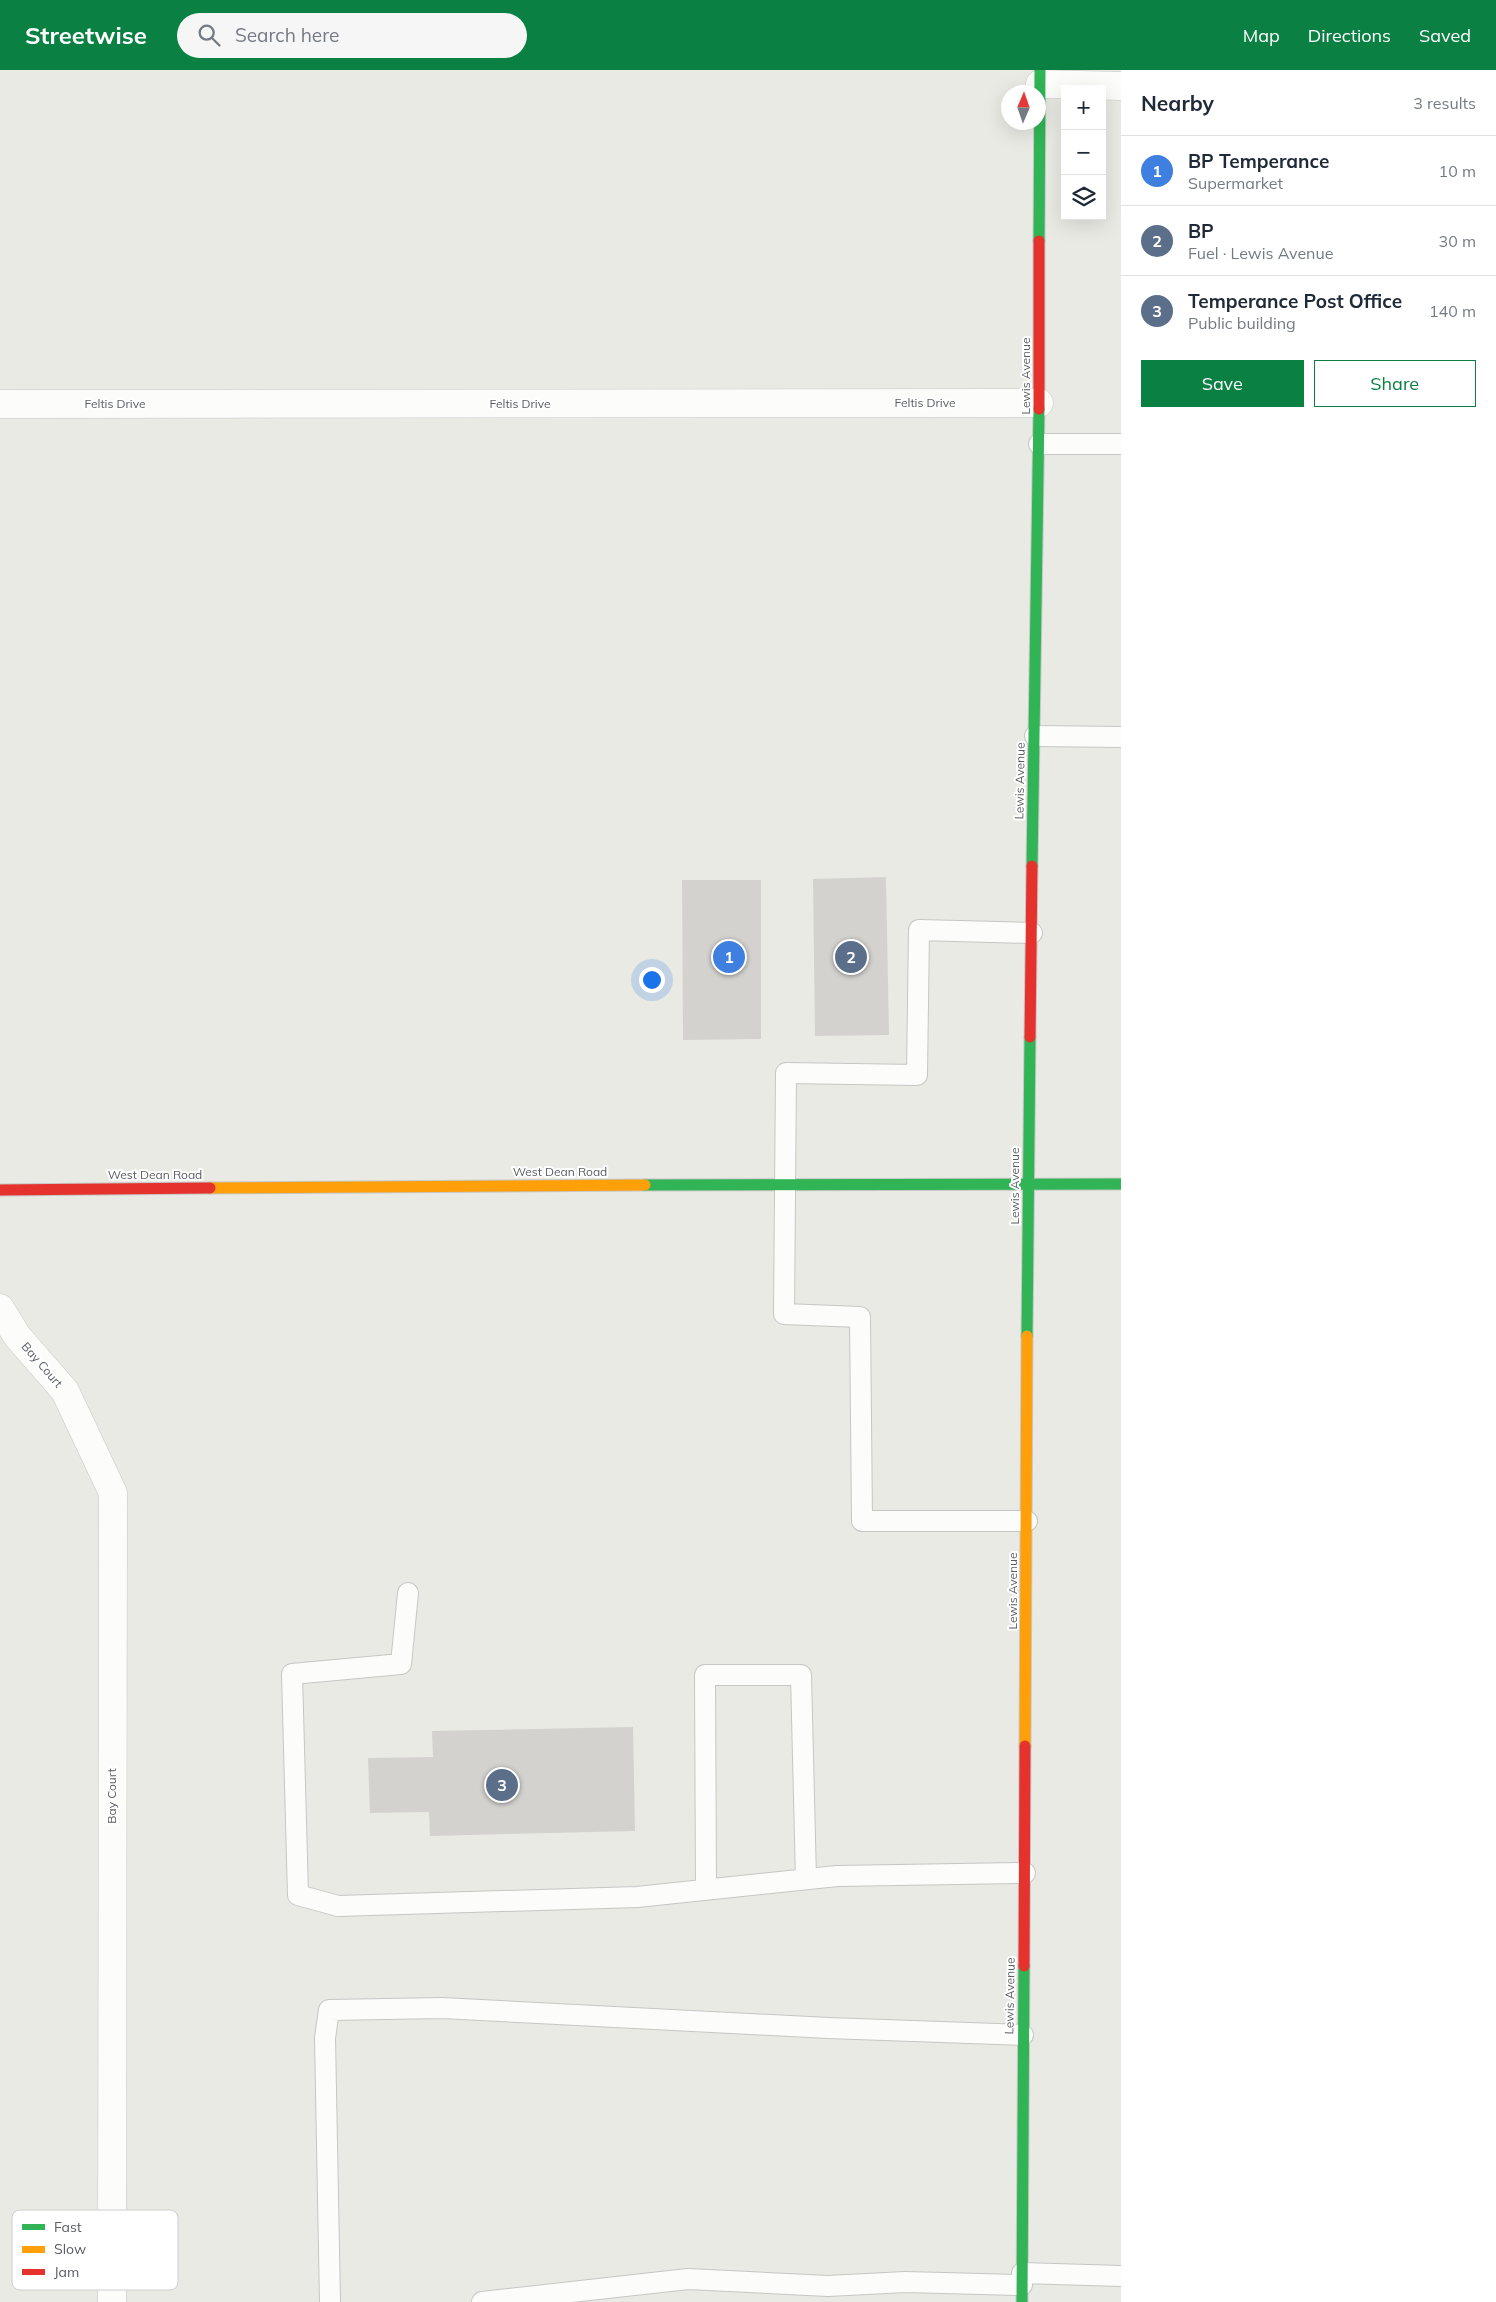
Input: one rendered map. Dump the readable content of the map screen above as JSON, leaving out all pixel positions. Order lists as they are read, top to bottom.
{
  "streets": {
    "main road": ["Lewis Avenue", "West Dean Road"],
    "street": ["Feltis Drive", "Bay Court"]
  },
  "crossings": [
    ["Lewis Avenue", "Feltis Drive"],
    ["Lewis Avenue", "West Dean Road"]
  ],
  "legend": ["Fast", "Slow", "Jam"],
  "north": "top",
  "page": {
    "header": "Streetwise",
    "search": "Search here",
    "nav": ["Map", "Directions", "Saved"],
    "heading": ["Nearby", "3 results"],
    "map_buttons": ["+", "−"],
    "list": [
      {
        "mark": "1",
        "name": "BP Temperance",
        "note": "Supermarket",
        "value": "10 m"
      },
      {
        "mark": "2",
        "name": "BP",
        "note": "Fuel · Lewis Avenue",
        "value": "30 m"
      },
      {
        "mark": "3",
        "name": "Temperance Post Office",
        "note": "Public building",
        "value": "140 m"
      }
    ],
    "buttons": ["Save", "Share"],
    "pins": ["1", "2", "3"]
  }
}
